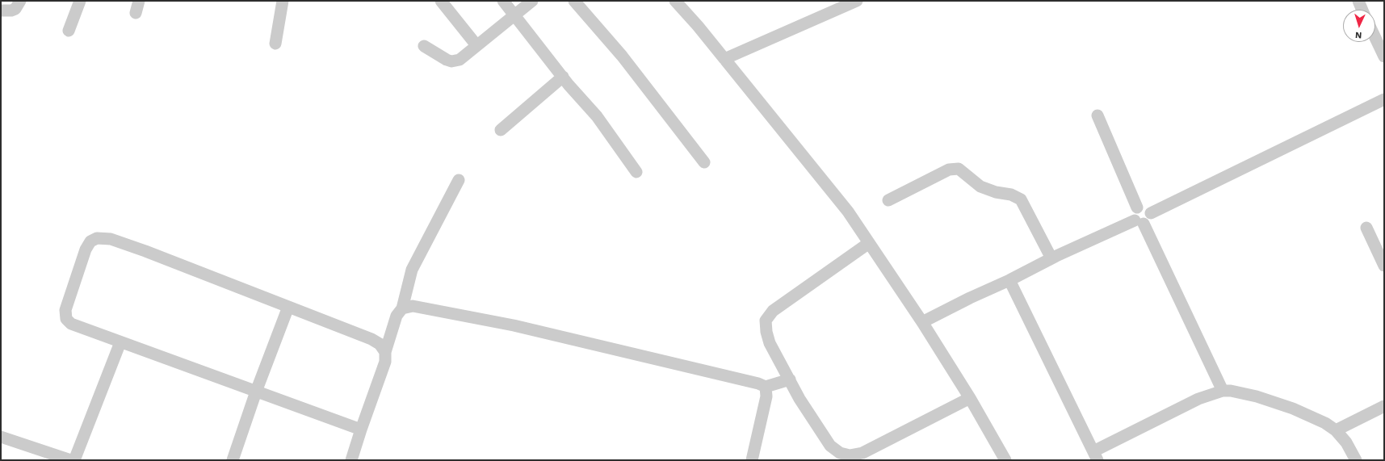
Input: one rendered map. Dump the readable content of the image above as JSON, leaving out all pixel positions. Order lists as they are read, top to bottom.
{
  "north": "bottom"
}
